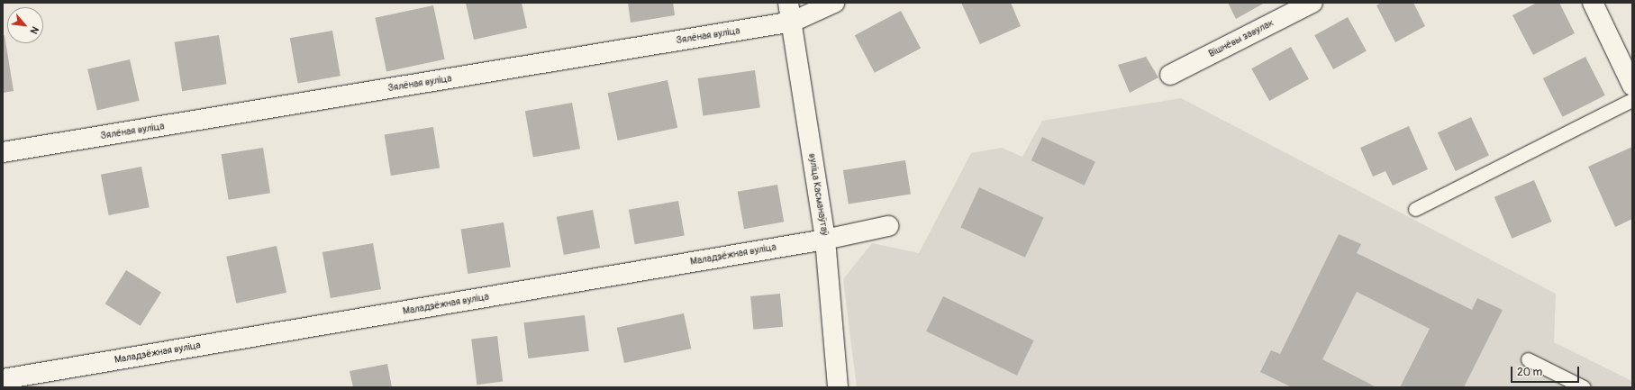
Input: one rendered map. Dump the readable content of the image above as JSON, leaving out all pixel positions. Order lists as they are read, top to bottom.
{
  "streets": {
    "street": [
      "Зялёная вуліца",
      "Вішнёвы завулак",
      "вуліца Касманаўтаў",
      "Маладзёжная вуліца"
    ]
  },
  "crossings": [
    ["Зялёная вуліца", "вуліца Касманаўтаў"],
    ["вуліца Касманаўтаў", "Маладзёжная вуліца"]
  ],
  "scale_bar": "20 m",
  "north": "bottom right"
}
